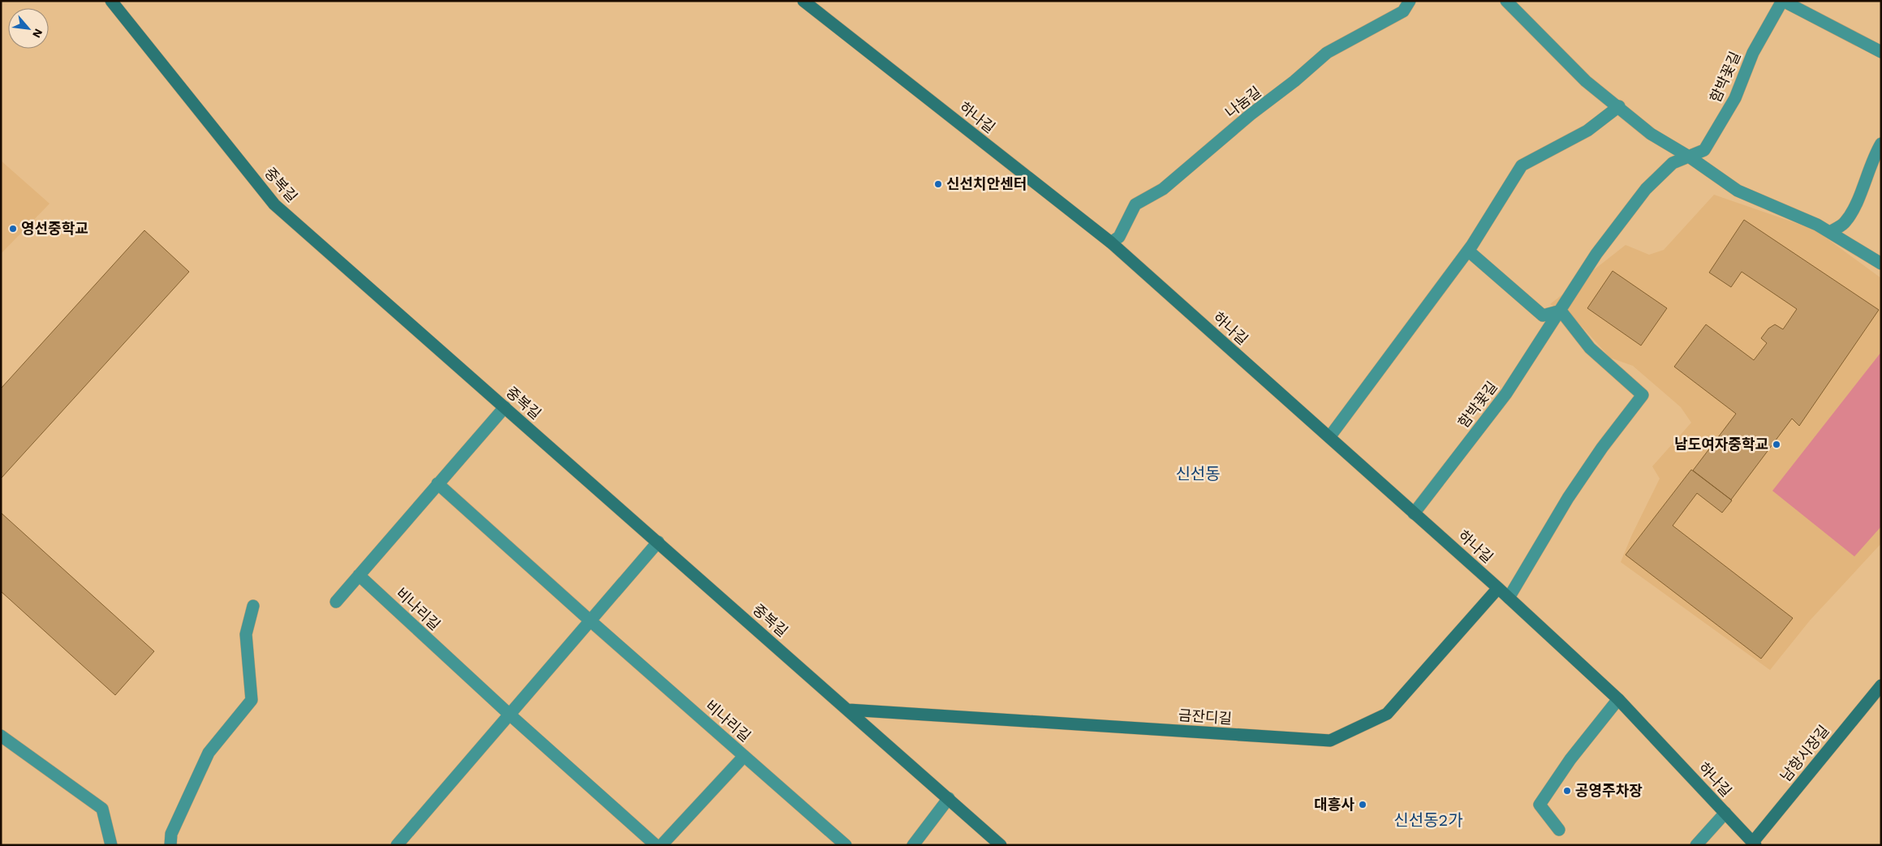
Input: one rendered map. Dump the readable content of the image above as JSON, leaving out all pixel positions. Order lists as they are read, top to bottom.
{
  "streets": {
    "street": [
      "함박꽃길",
      "나눔길",
      "하나길",
      "중복길",
      "비나리길",
      "금잔디길",
      "남항시장길"
    ]
  },
  "crossings": [
    ["함박꽃길", "하나길"],
    ["나눔길", "하나길"],
    ["하나길", "금잔디길"],
    ["하나길", "남항시장길"],
    ["중복길", "금잔디길"]
  ],
  "districts": ["신선동", "신선동2가"],
  "places": [
    "신선치안센터",
    "영선중학교",
    "남도여자중학교",
    "공영주차장",
    "대흥사"
  ],
  "north": "bottom right"
}
